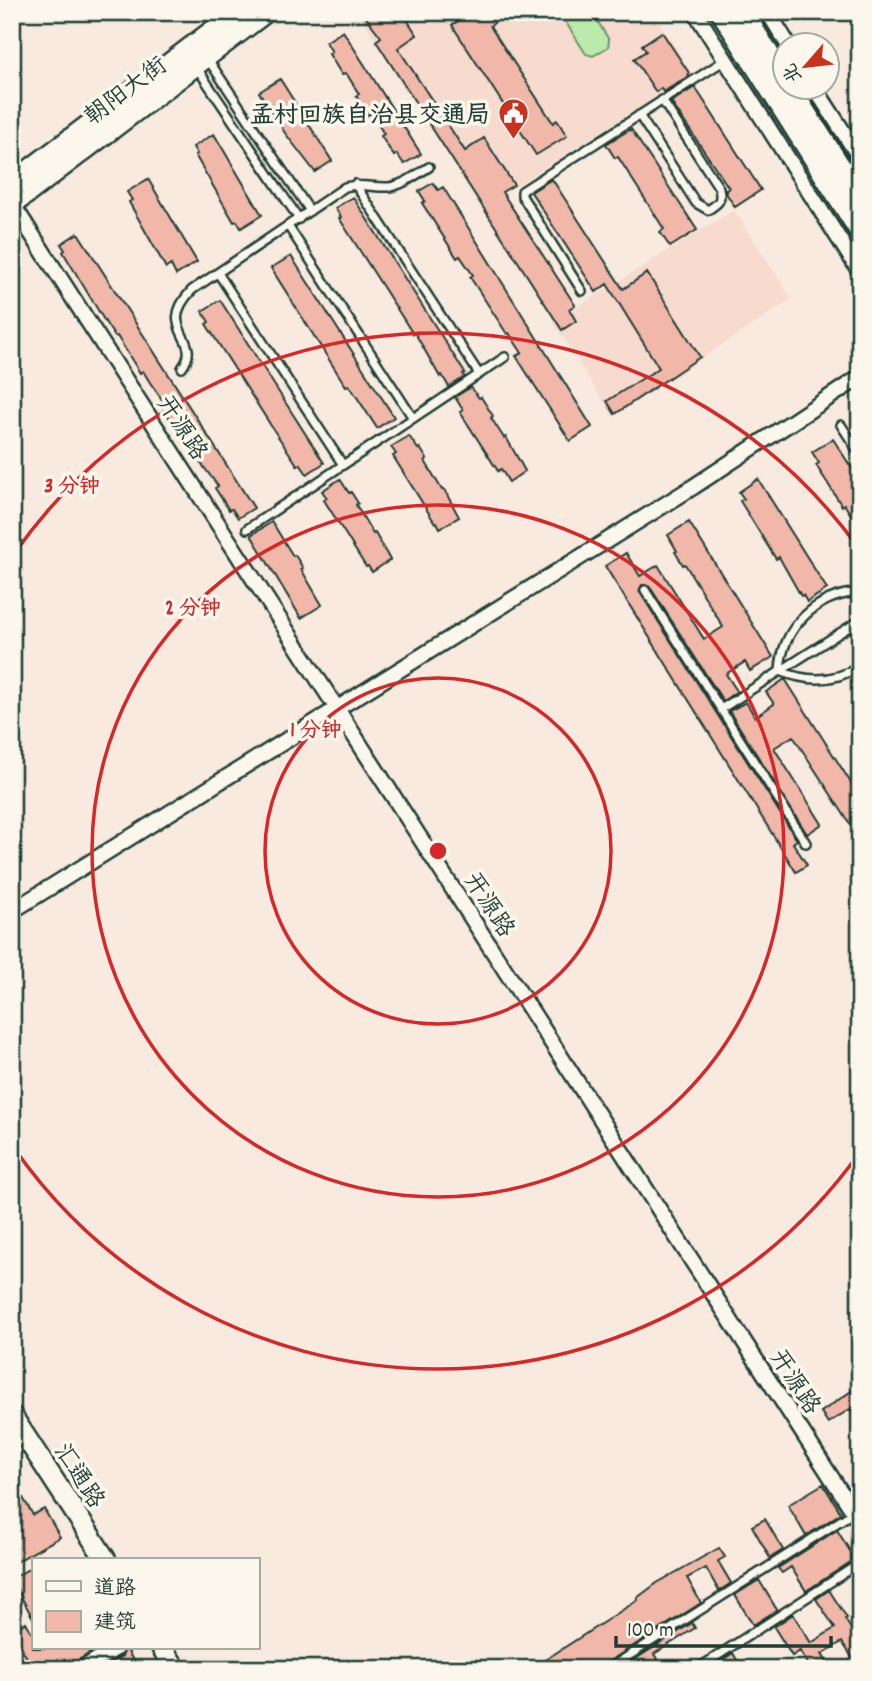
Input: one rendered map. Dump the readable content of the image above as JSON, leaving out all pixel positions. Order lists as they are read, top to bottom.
{
  "streets": {
    "street": ["朝阳大街", "开源路", "汇通路"]
  },
  "crossings": [
    ["朝阳大街", "开源路"]
  ],
  "places": {
    "public building": ["孟村回族自治县交通局"]
  },
  "legend": ["道路", "建筑"],
  "scale_bar": "100 m",
  "north": "bottom left",
  "rings": ["3 分钟", "2 分钟", "1 分钟"]
}
